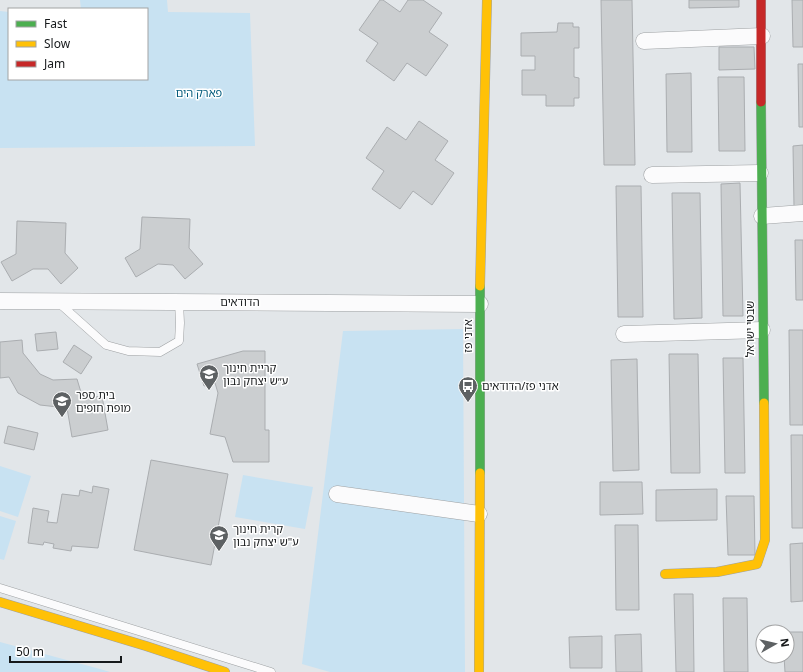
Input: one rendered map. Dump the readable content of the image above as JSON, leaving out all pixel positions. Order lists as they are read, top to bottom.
{
  "streets": {
    "street": ["הדודאים", "שבטי ישראל", "אדני פז"]
  },
  "crossings": [
    ["הדודאים", "אדני פז"]
  ],
  "parks": ["פארק הים"],
  "places": {
    "school or university": ["קריית חינוך ע״ש יצחק נבון", "בית ספר מופת חופים", "קרית חינוך ע\"ש יצחק נבון"],
    "bus stop": ["אדני פז/הדודאים"]
  },
  "legend": ["Fast", "Slow", "Jam"],
  "scale_bar": "50 m",
  "north": "right"
}
